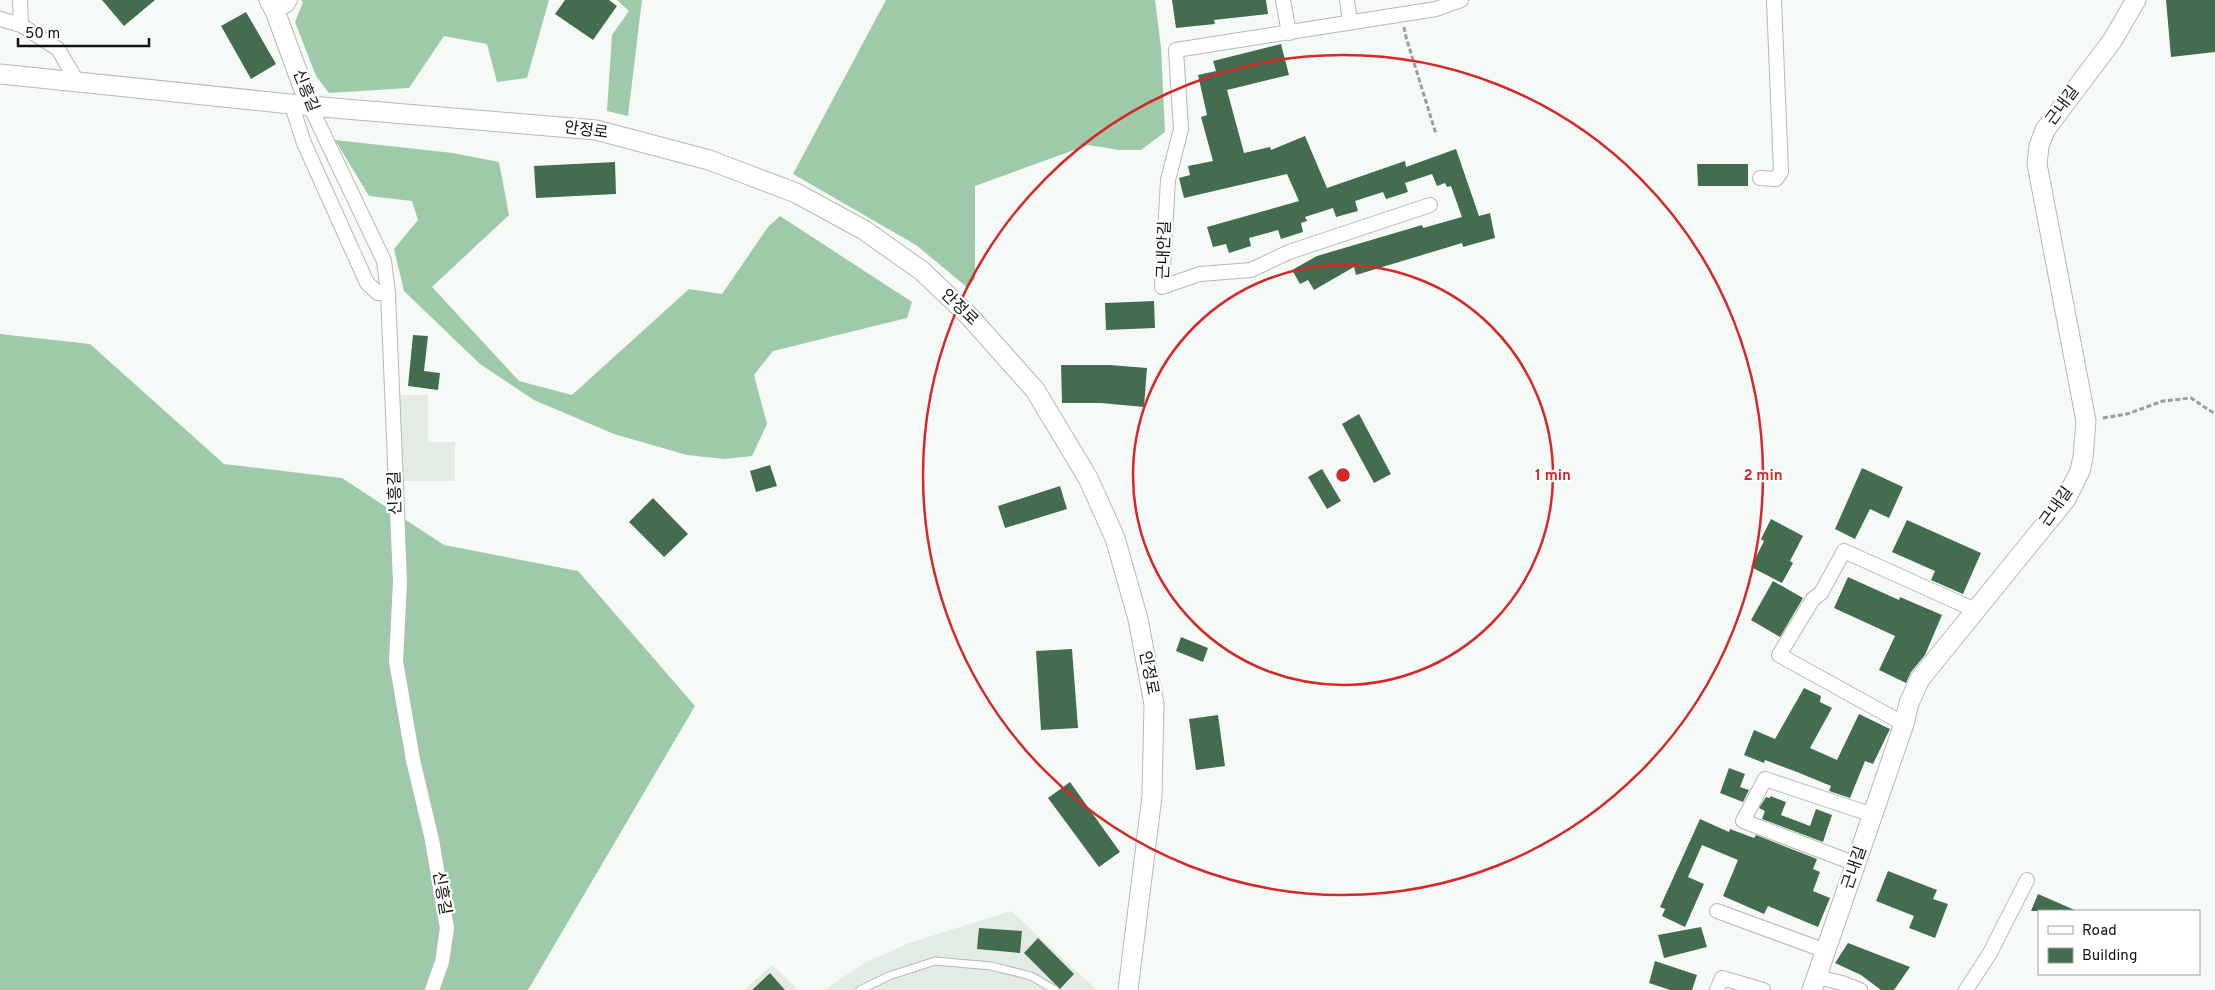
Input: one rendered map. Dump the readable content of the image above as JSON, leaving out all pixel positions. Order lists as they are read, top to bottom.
{
  "streets": {
    "street": [
      "신흥길",
      "근내길",
      "안정로",
      "근내안길"
    ]
  },
  "crossings": [
    ["신흥길", "안정로"]
  ],
  "legend": ["Road", "Building"],
  "scale_bar": "50 m",
  "rings": ["1 min", "2 min"]
}
